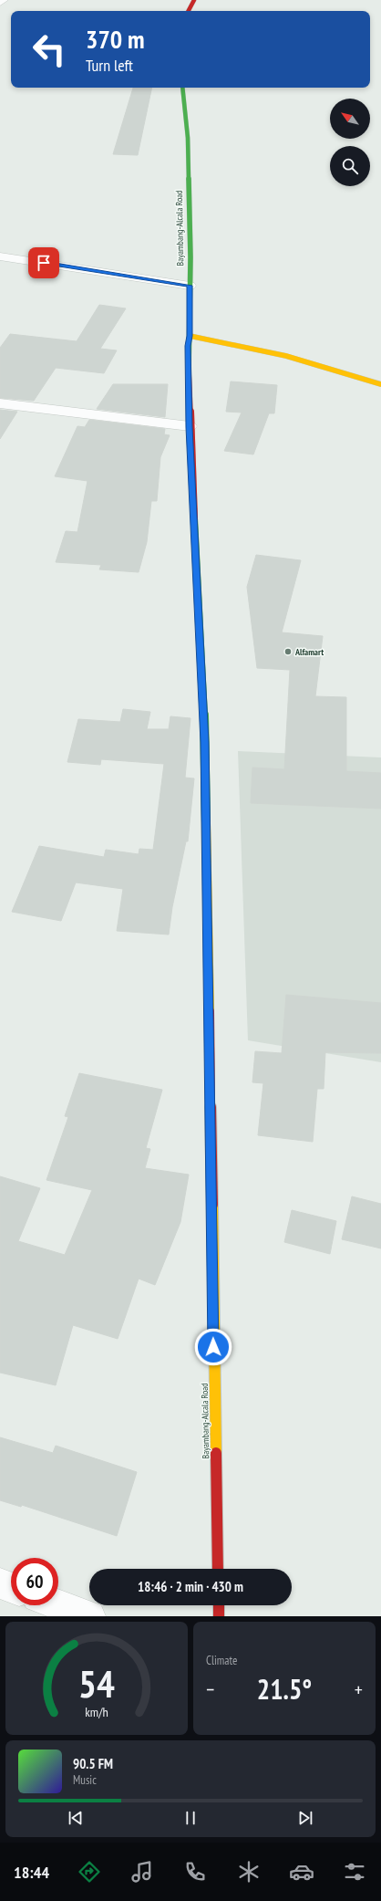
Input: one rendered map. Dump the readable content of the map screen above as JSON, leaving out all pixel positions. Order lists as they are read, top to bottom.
{
  "streets": {
    "main road": ["Bayambang-Alcala Road"]
  },
  "places": ["Alfamart"],
  "north": "top left",
  "page": {
    "turn": ["370 m", "Turn left"],
    "limit": "60",
    "trip": "18:46 · 2 min · 430 m",
    "tile": "Climate",
    "heat": ["−", "21.5°", "+"],
    "song": ["90.5 FM", "Music"],
    "tabs": "18:44",
    "gauge": ["54", "km/h"]
  }
}
